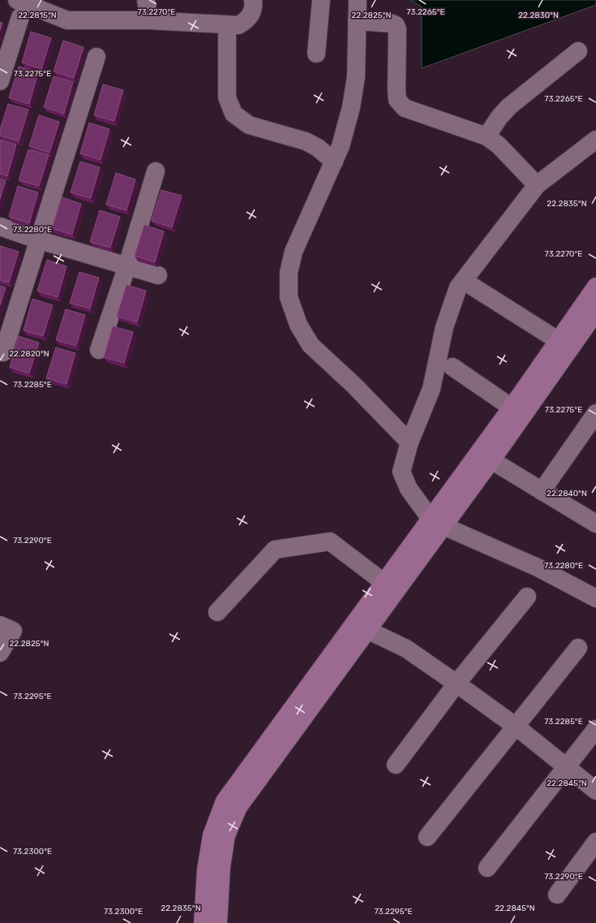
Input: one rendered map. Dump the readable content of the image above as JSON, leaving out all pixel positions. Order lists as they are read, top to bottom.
{
  "coordinates": [
    "73.2270°E",
    "73.2265°E",
    "22.2815°N",
    "22.2825°N",
    "22.2830°N",
    "73.2275°E",
    "22.2835°N",
    "73.2280°E",
    "22.2820°N",
    "73.2285°E",
    "22.2840°N",
    "73.2290°E",
    "73.2295°E",
    "22.2845°N",
    "73.2300°E"
  ]
}
